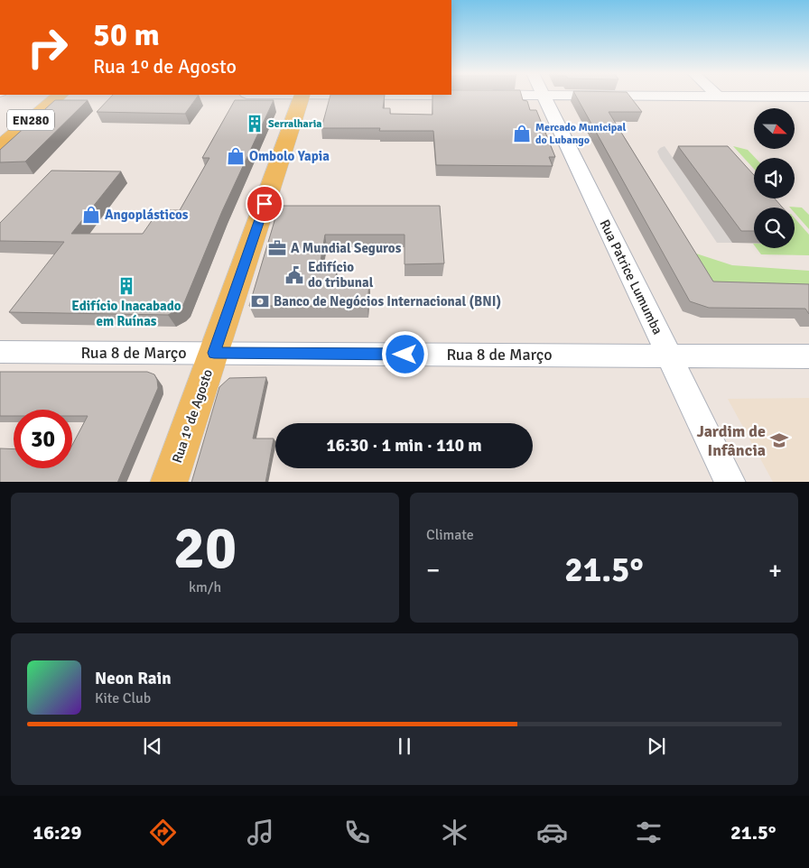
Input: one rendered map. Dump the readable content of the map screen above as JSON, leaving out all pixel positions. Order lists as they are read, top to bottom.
{
  "streets": {
    "main road": ["EN280", "Rua 1º de Agosto"],
    "street": ["Rua Patrice Lumumba", "Rua 8 de Março"]
  },
  "crossings": [
    ["Rua Patrice Lumumba", "Rua 8 de Março"],
    ["Rua 8 de Março", "Rua 1º de Agosto"]
  ],
  "places": {
    "building": ["Serralharia", "Edifício Inacabado em Ruínas"],
    "shop": ["Mercado Municipal do Lubango", "Ombolo Yapia", "Angoplásticos"],
    "office": ["A Mundial Seguros"],
    "public building": ["Edifício do tribunal"],
    "bank": ["Banco de Negócios Internacional (BNI)"],
    "school or university": ["Jardim de Infância"]
  },
  "north": "right",
  "page": {
    "turn": ["50 m", "Rua 1º de Agosto"],
    "limit": "30",
    "trip": "16:30 · 1 min · 110 m",
    "tile": [
      ["20", "km/h"],
      "Climate"
    ],
    "heat": ["−", "21.5°", "+"],
    "song": ["Neon Rain", "Kite Club"],
    "tabs": ["16:29", "21.5°"]
  }
}
